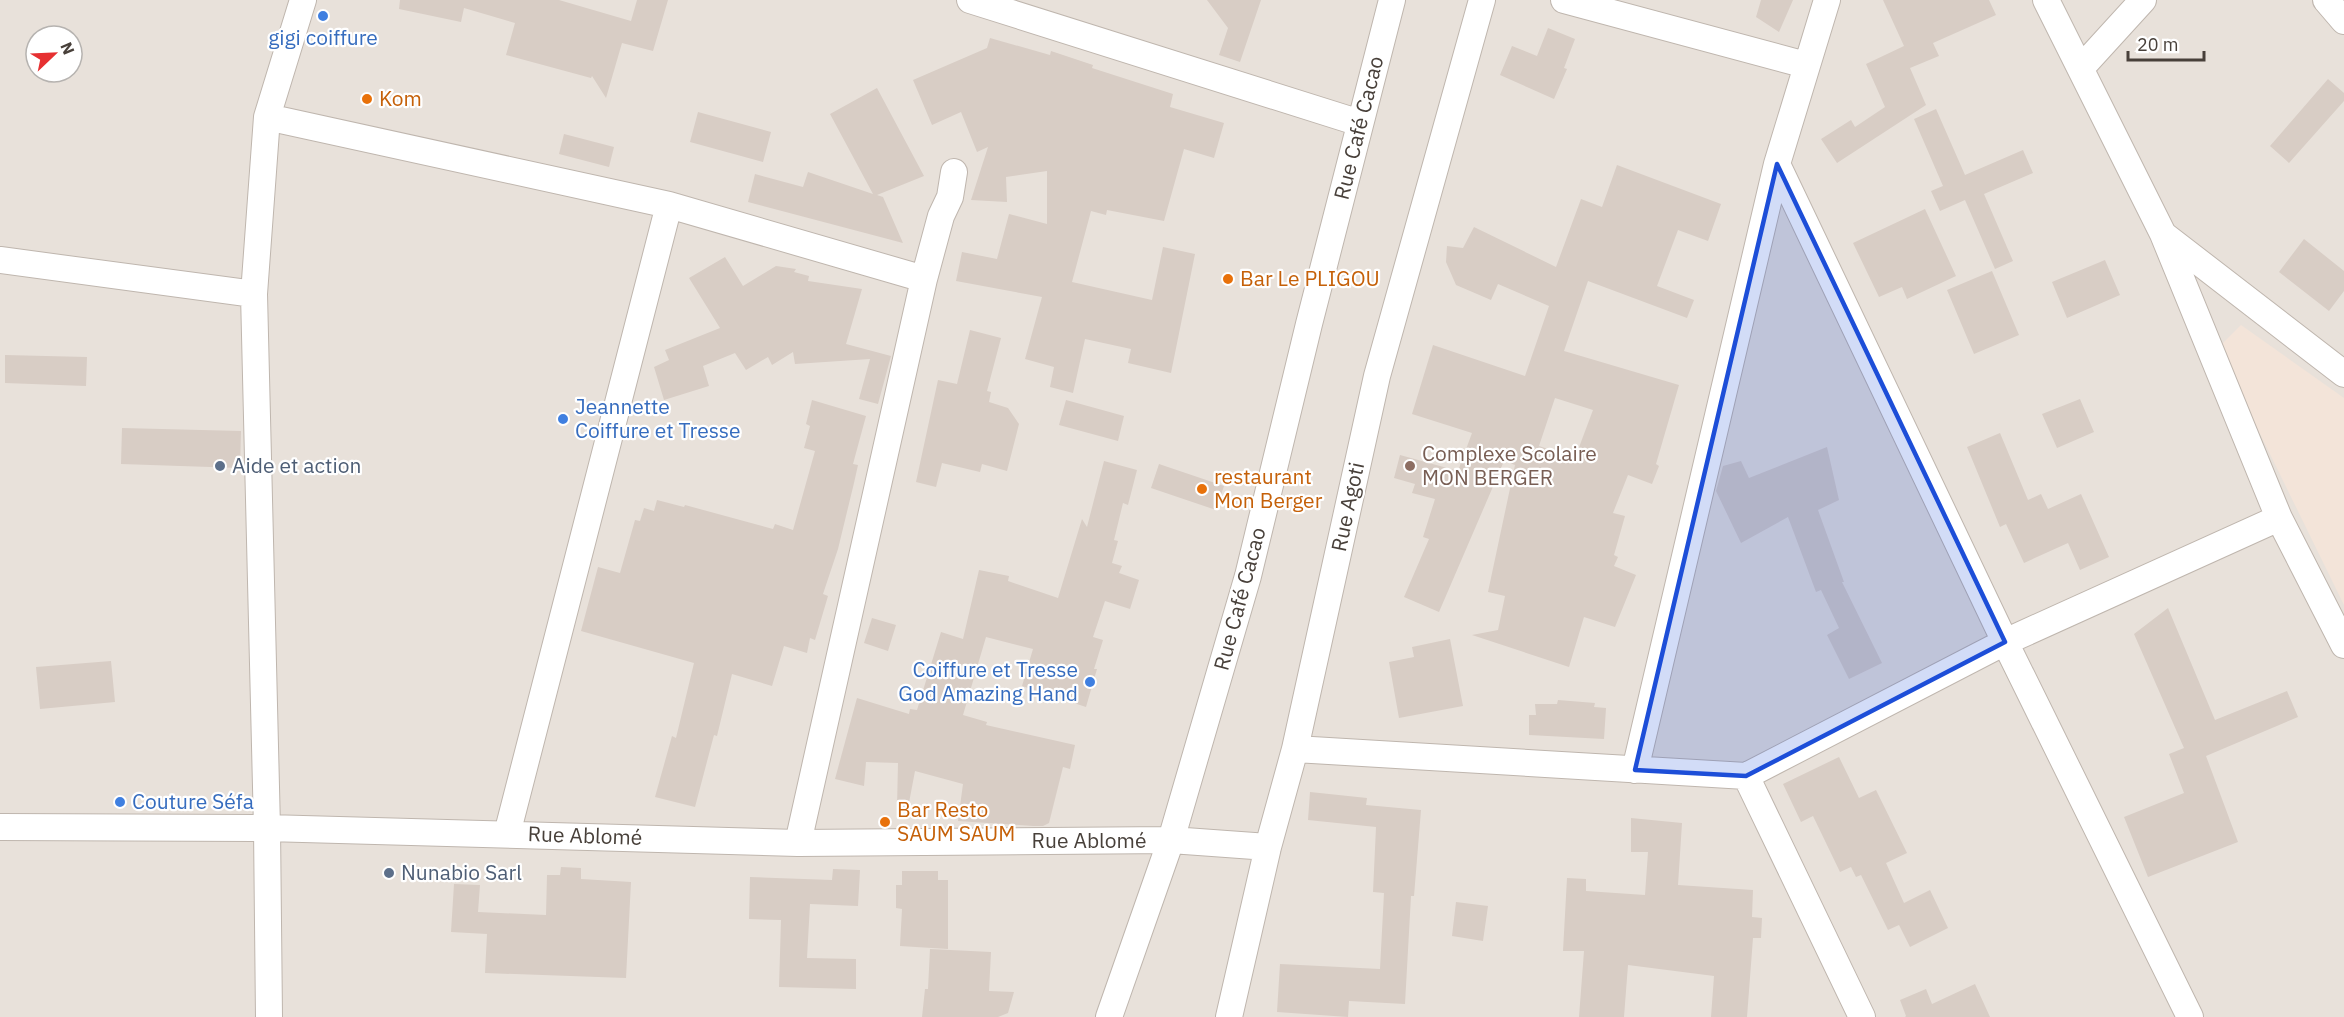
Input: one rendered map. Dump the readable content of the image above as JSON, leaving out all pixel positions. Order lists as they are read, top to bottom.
{
  "streets": {
    "street": ["Rue Café Cacao", "Rue Agoti", "Rue Ablomé"]
  },
  "crossings": [
    ["Rue Café Cacao", "Rue Ablomé"],
    ["Rue Agoti", "Rue Ablomé"]
  ],
  "places": [
    "gigi coiffure",
    "Kom",
    "Bar Le PLIGOU",
    "Jeannette Coiffure et Tresse",
    "Aide et action",
    "Complexe Scolaire MON BERGER",
    "restaurant Mon Berger",
    "Coiffure et Tresse God Amazing Hand",
    "Couture Séfa",
    "Bar Resto SAUM SAUM",
    "Nunabio Sarl"
  ],
  "scale_bar": "20 m",
  "north": "top right"
}
